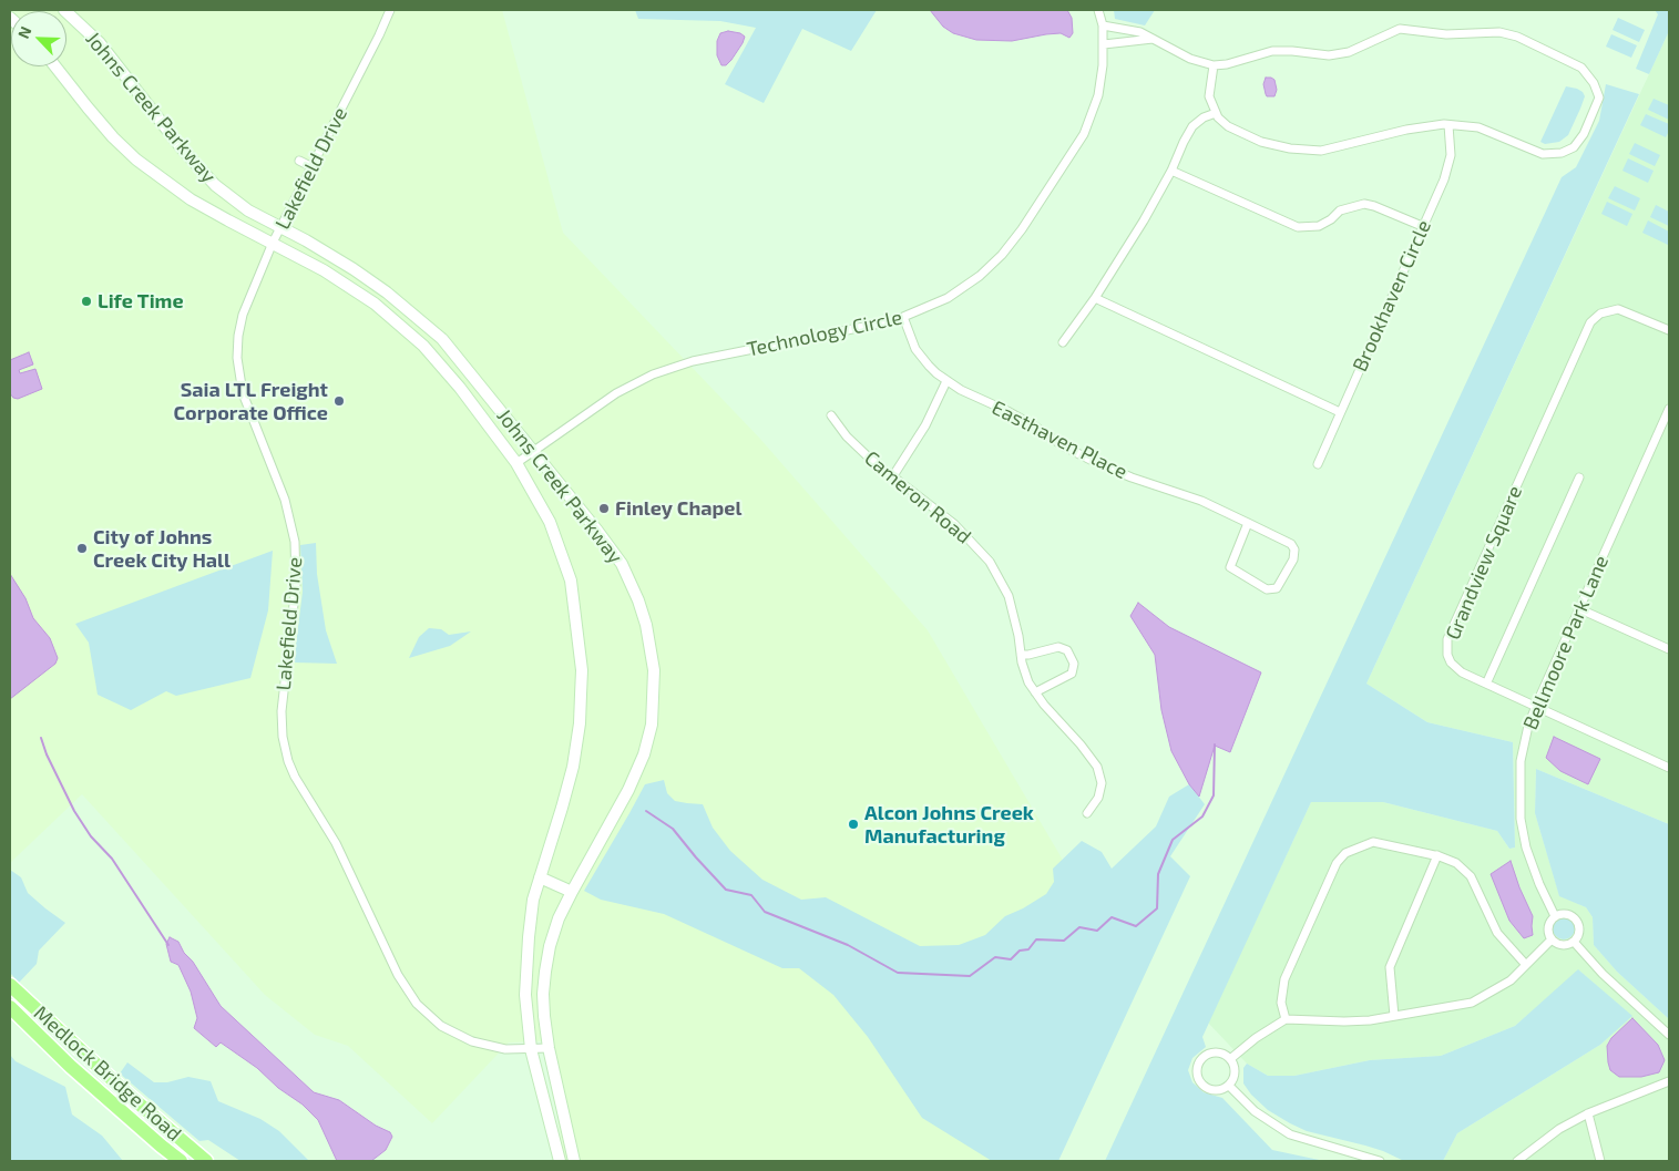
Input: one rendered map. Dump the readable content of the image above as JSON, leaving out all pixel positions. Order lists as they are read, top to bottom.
{
  "streets": {
    "highway": ["Medlock Bridge Road"],
    "street": [
      "Johns Creek Parkway",
      "Lakefield Drive",
      "Brookhaven Circle",
      "Technology Circle",
      "Easthaven Place",
      "Cameron Road",
      "Grandview Square",
      "Bellmoore Park Lane"
    ]
  },
  "crossings": [
    ["Johns Creek Parkway", "Lakefield Drive"],
    ["Johns Creek Parkway", "Technology Circle"],
    ["Technology Circle", "Easthaven Place"],
    ["Grandview Square", "Bellmoore Park Lane"]
  ],
  "places": [
    "Life Time",
    "Saia LTL Freight Corporate Office",
    "Finley Chapel",
    "City of Johns Creek City Hall",
    "Alcon Johns Creek Manufacturing"
  ],
  "north": "top left"
}
